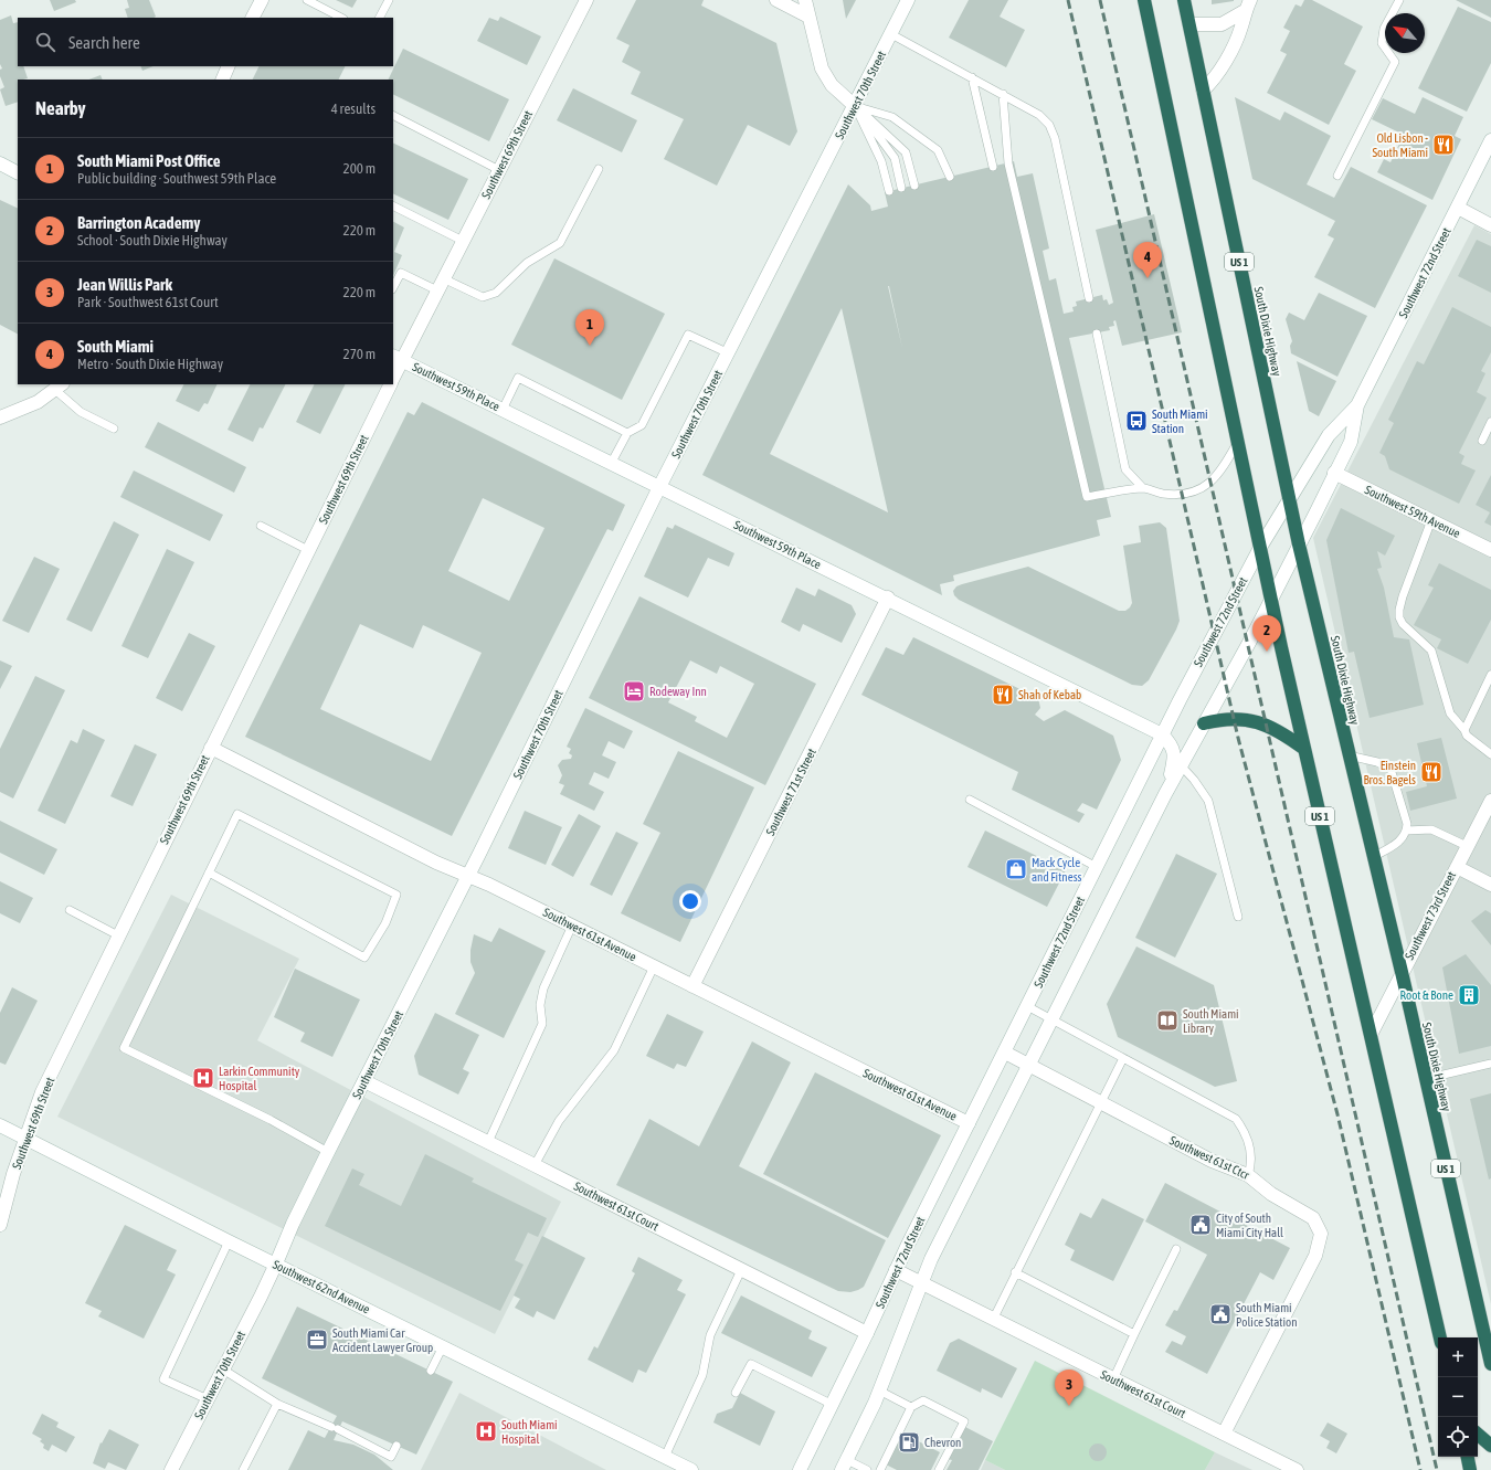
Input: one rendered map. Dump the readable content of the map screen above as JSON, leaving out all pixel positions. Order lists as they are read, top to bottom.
{
  "streets": {
    "highway": ["US 1", "South Dixie Highway"],
    "street": [
      "Southwest 70th Street",
      "Southwest 69th Street",
      "Southwest 72nd Street",
      "Southwest 59th Place",
      "Southwest 59th Avenue",
      "Southwest 71st Street",
      "Southwest 73rd Street",
      "Southwest 61st Avenue",
      "Southwest 61st Ctcr",
      "Southwest 61st Court",
      "Southwest 62nd Avenue"
    ]
  },
  "crossings": [
    ["Southwest 70th Street", "Southwest 59th Place"],
    ["Southwest 70th Street", "Southwest 61st Avenue"],
    ["Southwest 70th Street", "Southwest 61st Court"],
    ["Southwest 70th Street", "Southwest 62nd Avenue"],
    ["Southwest 69th Street", "Southwest 59th Place"],
    ["Southwest 69th Street", "Southwest 61st Avenue"],
    ["Southwest 69th Street", "Southwest 62nd Avenue"],
    ["US 1", "Southwest 72nd Street"],
    ["US 1", "Southwest 73rd Street"],
    ["Southwest 72nd Street", "South Dixie Highway"],
    ["Southwest 72nd Street", "Southwest 59th Place"],
    ["Southwest 72nd Street", "Southwest 59th Avenue"],
    ["Southwest 72nd Street", "Southwest 61st Avenue"],
    ["Southwest 72nd Street", "Southwest 61st Ctcr"],
    ["Southwest 72nd Street", "Southwest 61st Court"],
    ["South Dixie Highway", "Southwest 73rd Street"],
    ["Southwest 59th Place", "Southwest 71st Street"],
    ["Southwest 71st Street", "Southwest 61st Avenue"],
    ["Southwest 61st Ctcr", "Southwest 61st Court"]
  ],
  "places": {
    "restaurant": ["Old Lisbon - South Miami", "Shah of Kebab", "Einstein Bros. Bagels"],
    "bus stop": ["South Miami Station"],
    "hotel": ["Rodeway Inn"],
    "shop": ["Mack Cycle and Fitness"],
    "building": ["Root & Bone"],
    "library": ["South Miami Library"],
    "hospital": ["Larkin Community Hospital", "South Miami Hospital"],
    "public building": ["City of South Miami City Hall", "South Miami Police Station"],
    "office": ["South Miami Car Accident Lawyer Group"],
    "fuel station": ["Chevron"]
  },
  "north": "top left",
  "page": {
    "search": "Search here",
    "heading": ["Nearby", "4 results"],
    "list": [
      {
        "mark": "1",
        "name": "South Miami Post Office",
        "note": "Public building · Southwest 59th Place",
        "value": "200 m"
      },
      {
        "mark": "2",
        "name": "Barrington Academy",
        "note": "School · South Dixie Highway",
        "value": "220 m"
      },
      {
        "mark": "3",
        "name": "Jean Willis Park",
        "note": "Park · Southwest 61st Court",
        "value": "220 m"
      },
      {
        "mark": "4",
        "name": "South Miami",
        "note": "Metro · South Dixie Highway",
        "value": "270 m"
      }
    ],
    "pins": [
      "4",
      "1",
      "2",
      "3"
    ],
    "map_buttons": ["+", "−"]
  }
}
